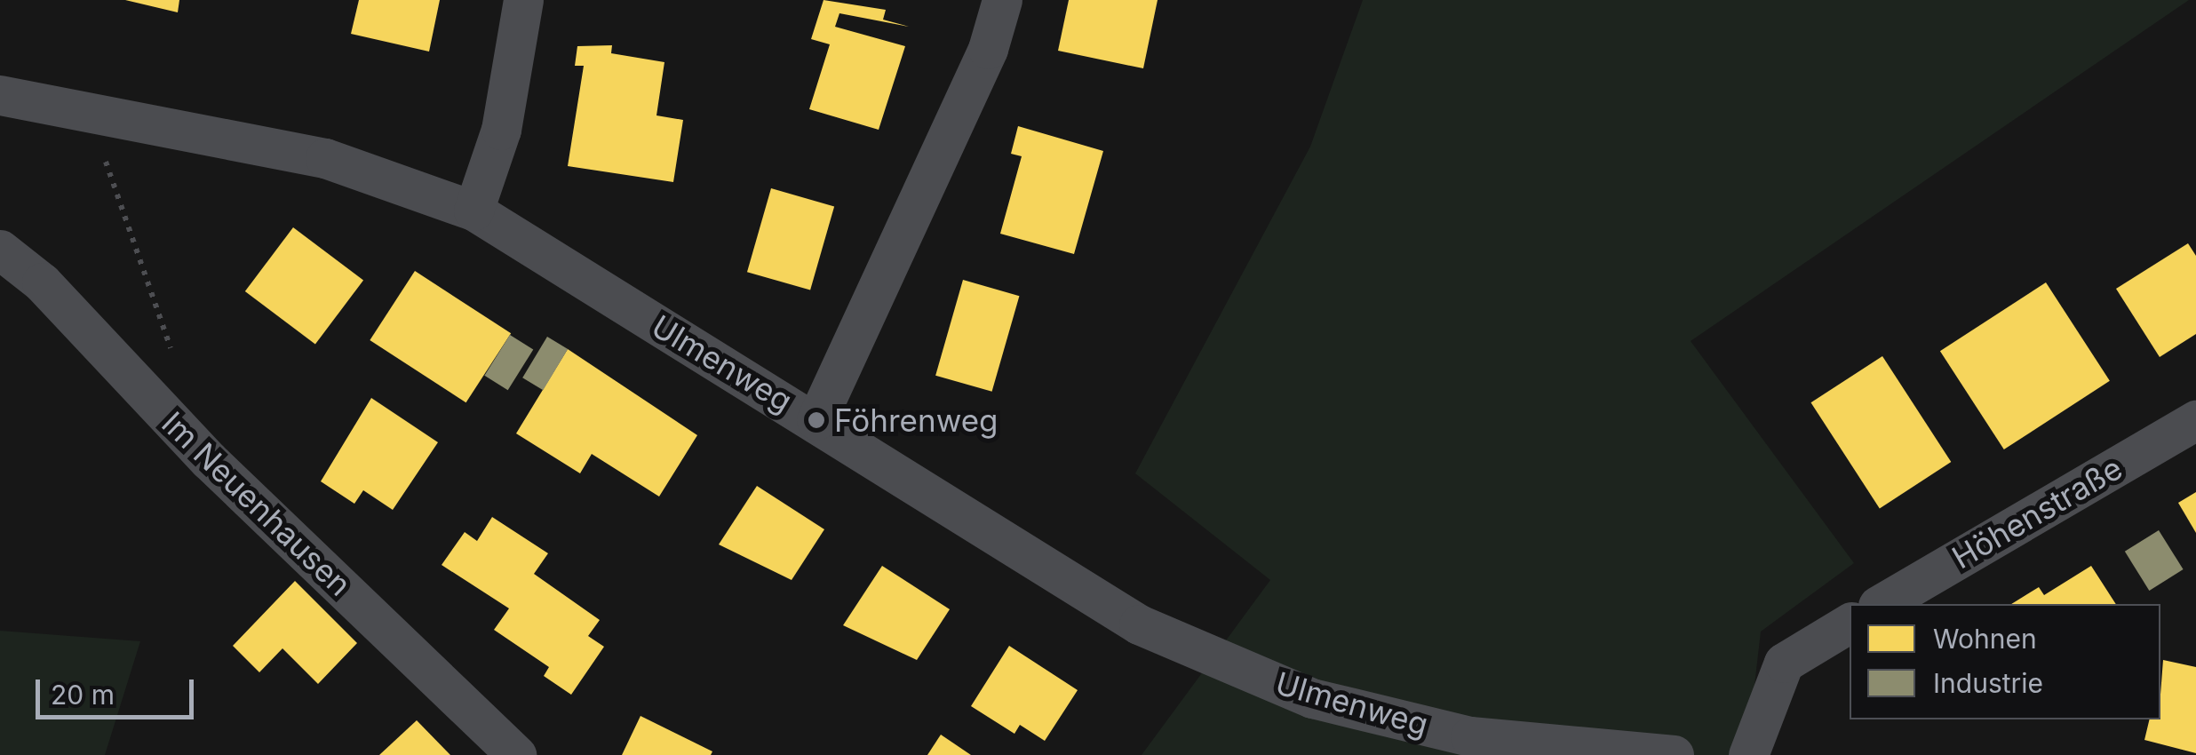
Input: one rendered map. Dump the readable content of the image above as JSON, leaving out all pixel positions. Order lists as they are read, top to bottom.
{
  "streets": {
    "street": ["Ulmenweg", "Im Neuenhausen", "Höhenstraße"]
  },
  "places": ["Föhrenweg"],
  "legend": ["Wohnen", "Industrie"],
  "scale_bar": "20 m"
}
